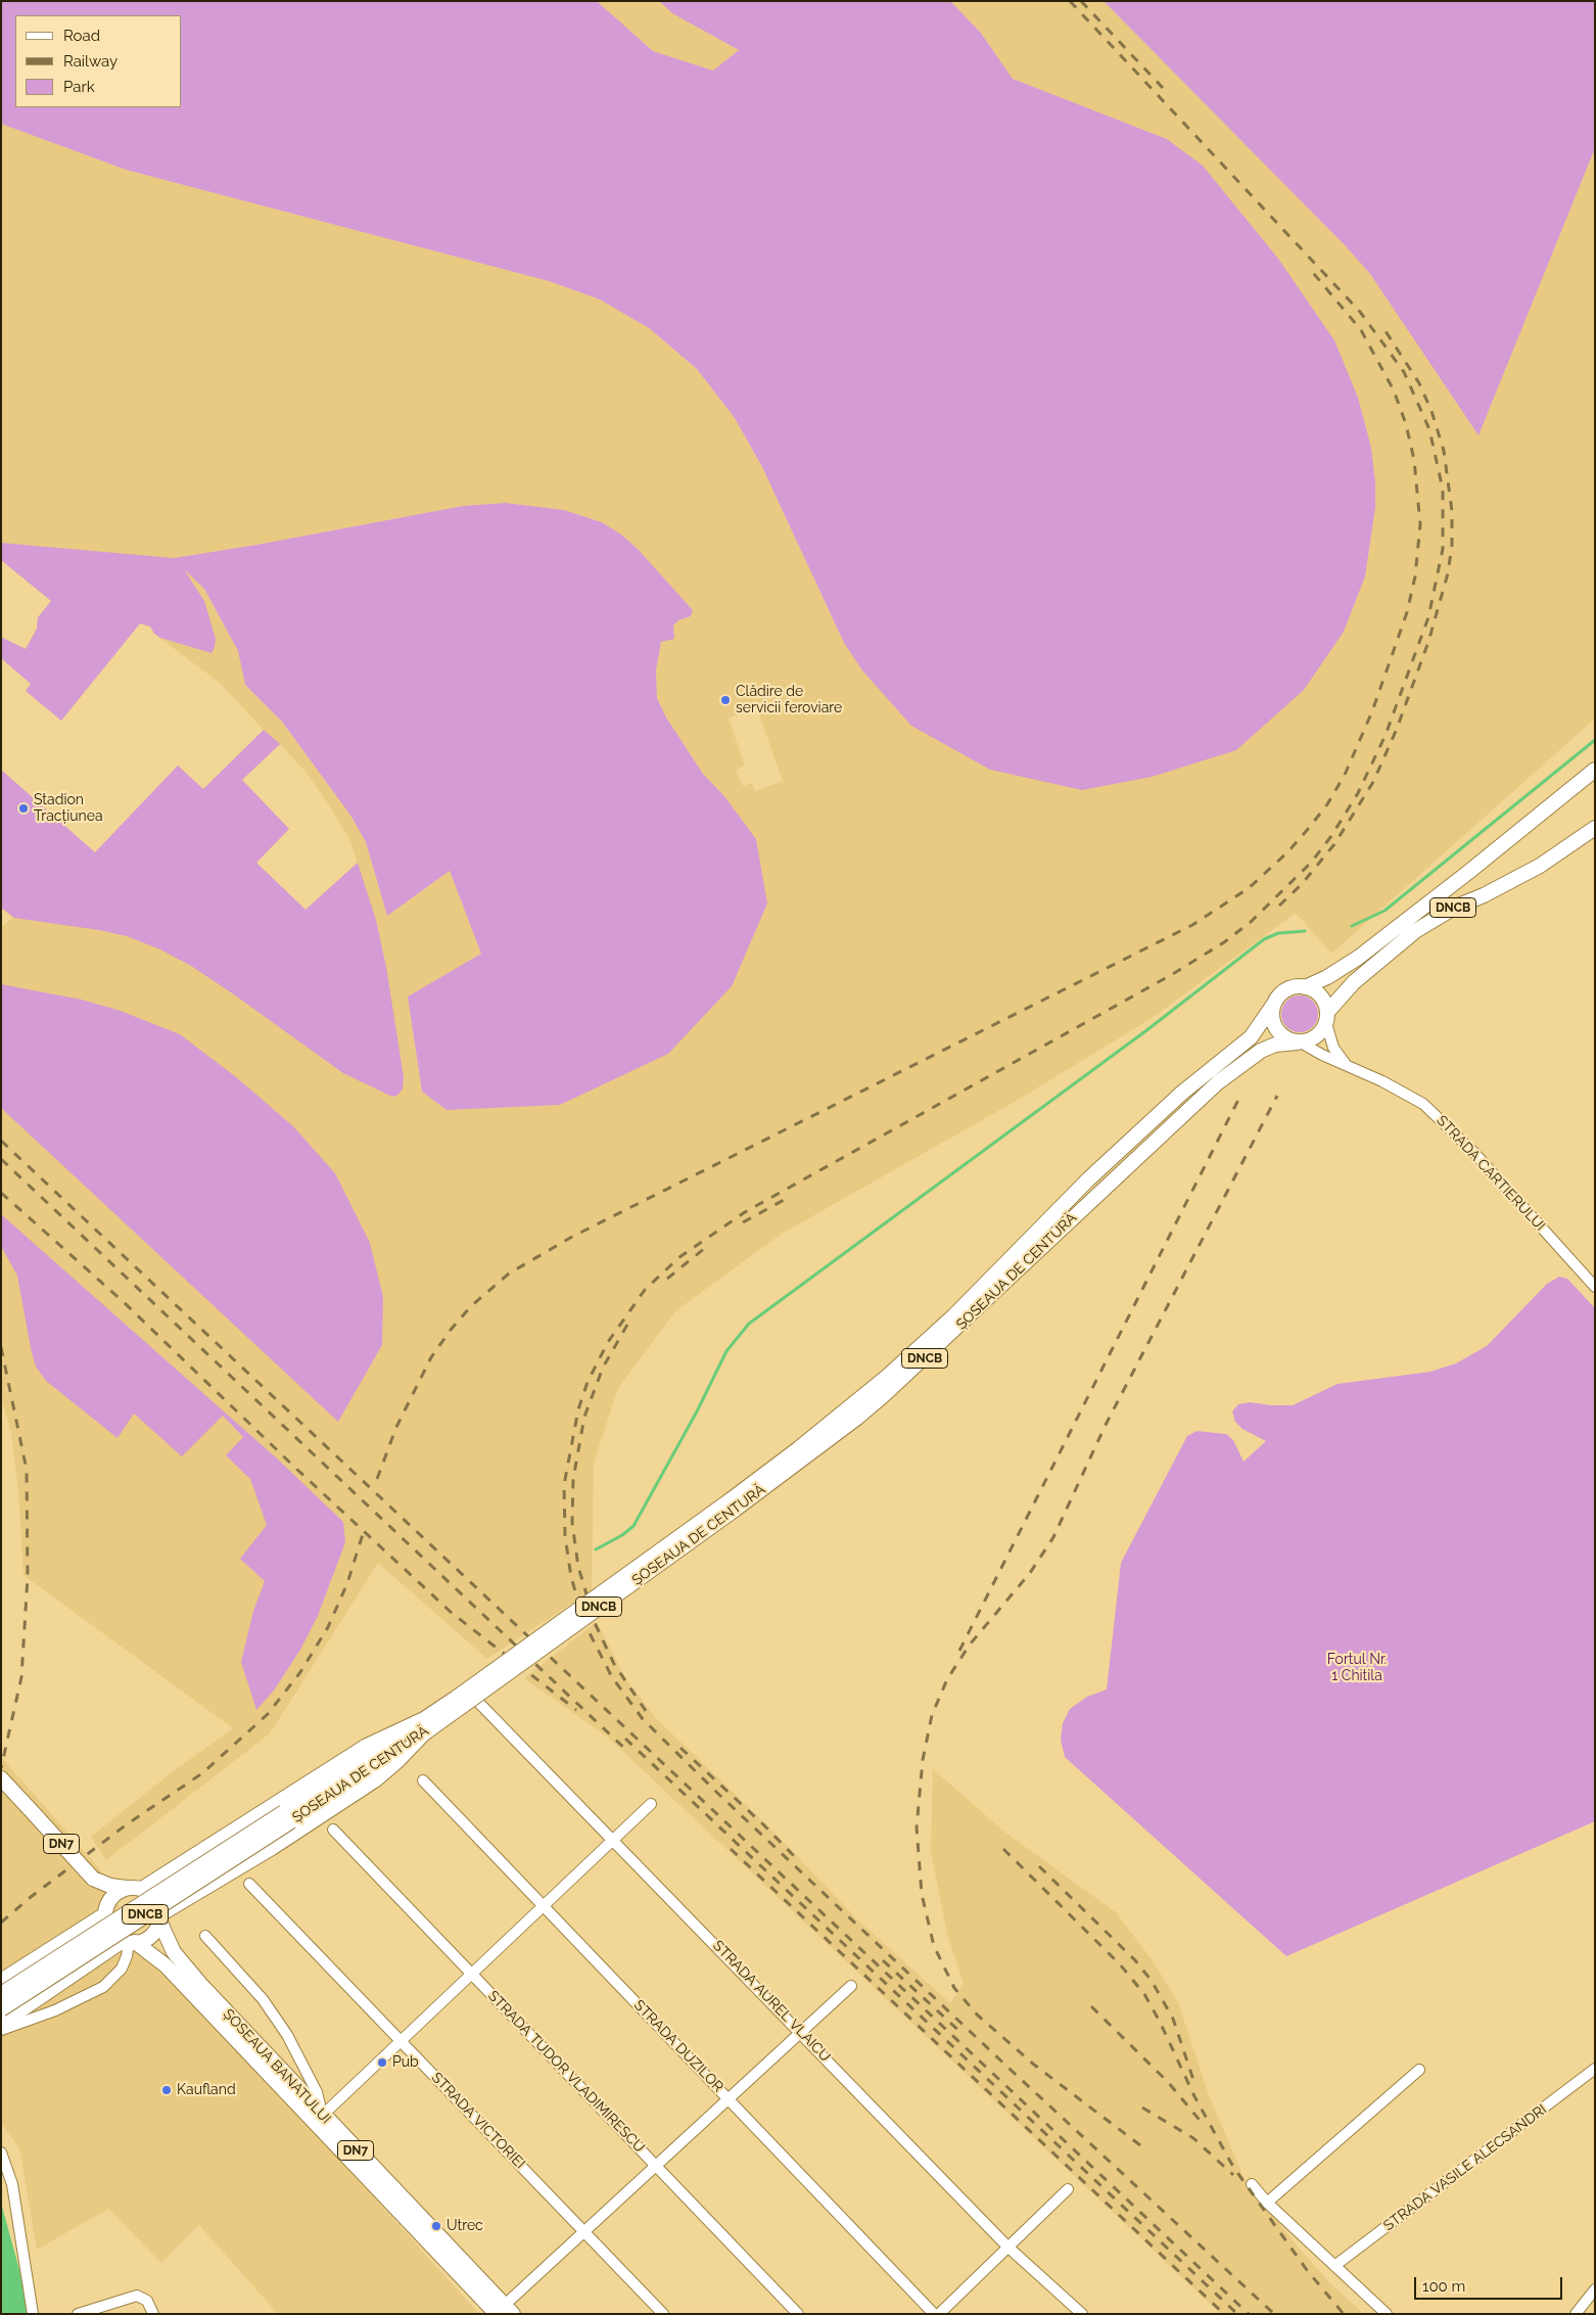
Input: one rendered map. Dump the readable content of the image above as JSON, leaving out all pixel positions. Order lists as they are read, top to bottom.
{
  "streets": {
    "main road": [
      "DNCB",
      "ȘOSEAUA DE CENTURĂ",
      "DN7",
      "ȘOSEAUA BANATULUI"
    ],
    "street": [
      "STRADA CARTIERULUI",
      "STRADA AUREL VLAICU",
      "STRADA DUZILOR",
      "STRADA TUDOR VLADIMIRESCU",
      "STRADA VICTORIEI",
      "STRADA VASILE ALECSANDRI"
    ]
  },
  "crossings": [
    ["STRADA CARTIERULUI", "ȘOSEAUA DE CENTURĂ"],
    ["ȘOSEAUA DE CENTURĂ", "STRADA AUREL VLAICU"],
    ["DN7", "ȘOSEAUA BANATULUI"]
  ],
  "parks": ["Fortul Nr. 1 Chitila"],
  "places": [
    "Clădire de servicii feroviare",
    "Stadion Tracțiunea",
    "Pub",
    "Kaufland",
    "Utrec"
  ],
  "legend": ["Road", "Railway", "Park"],
  "scale_bar": "100 m"
}
